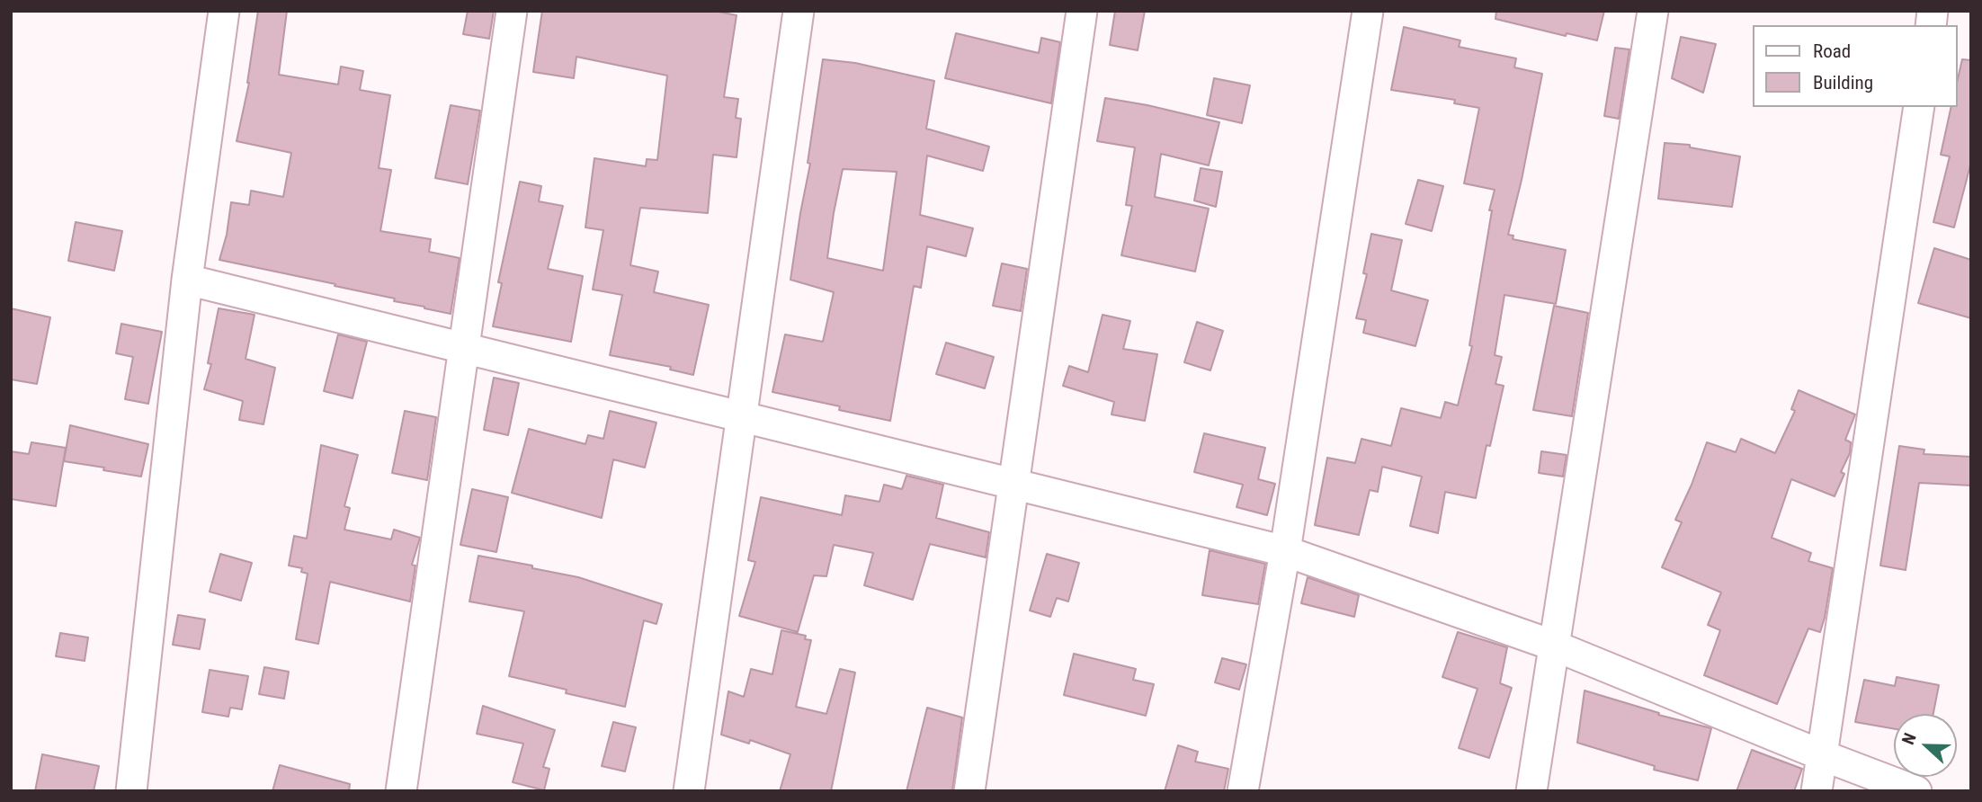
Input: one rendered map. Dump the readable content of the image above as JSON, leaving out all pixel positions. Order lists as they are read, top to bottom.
{
  "legend": ["Road", "Building"],
  "north": "left"
}
